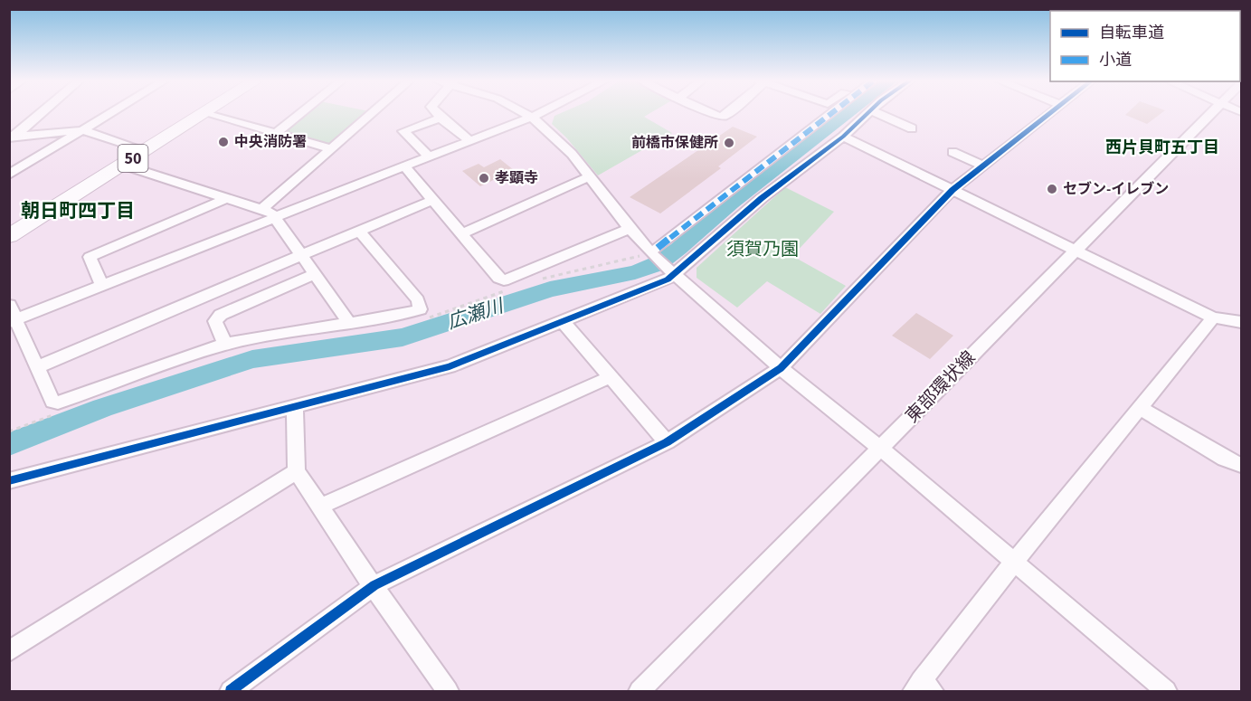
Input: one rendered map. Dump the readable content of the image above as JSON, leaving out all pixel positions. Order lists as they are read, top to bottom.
{
  "streets": {
    "highway": ["50"],
    "street": ["東部環状線"]
  },
  "districts": ["西片貝町五丁目", "朝日町四丁目"],
  "water": ["広瀬川"],
  "parks": ["須賀乃園"],
  "places": [
    "中央消防署",
    "前橋市保健所",
    "孝顕寺",
    "セブン-イレブン"
  ],
  "legend": ["自転車道", "小道"]
}
